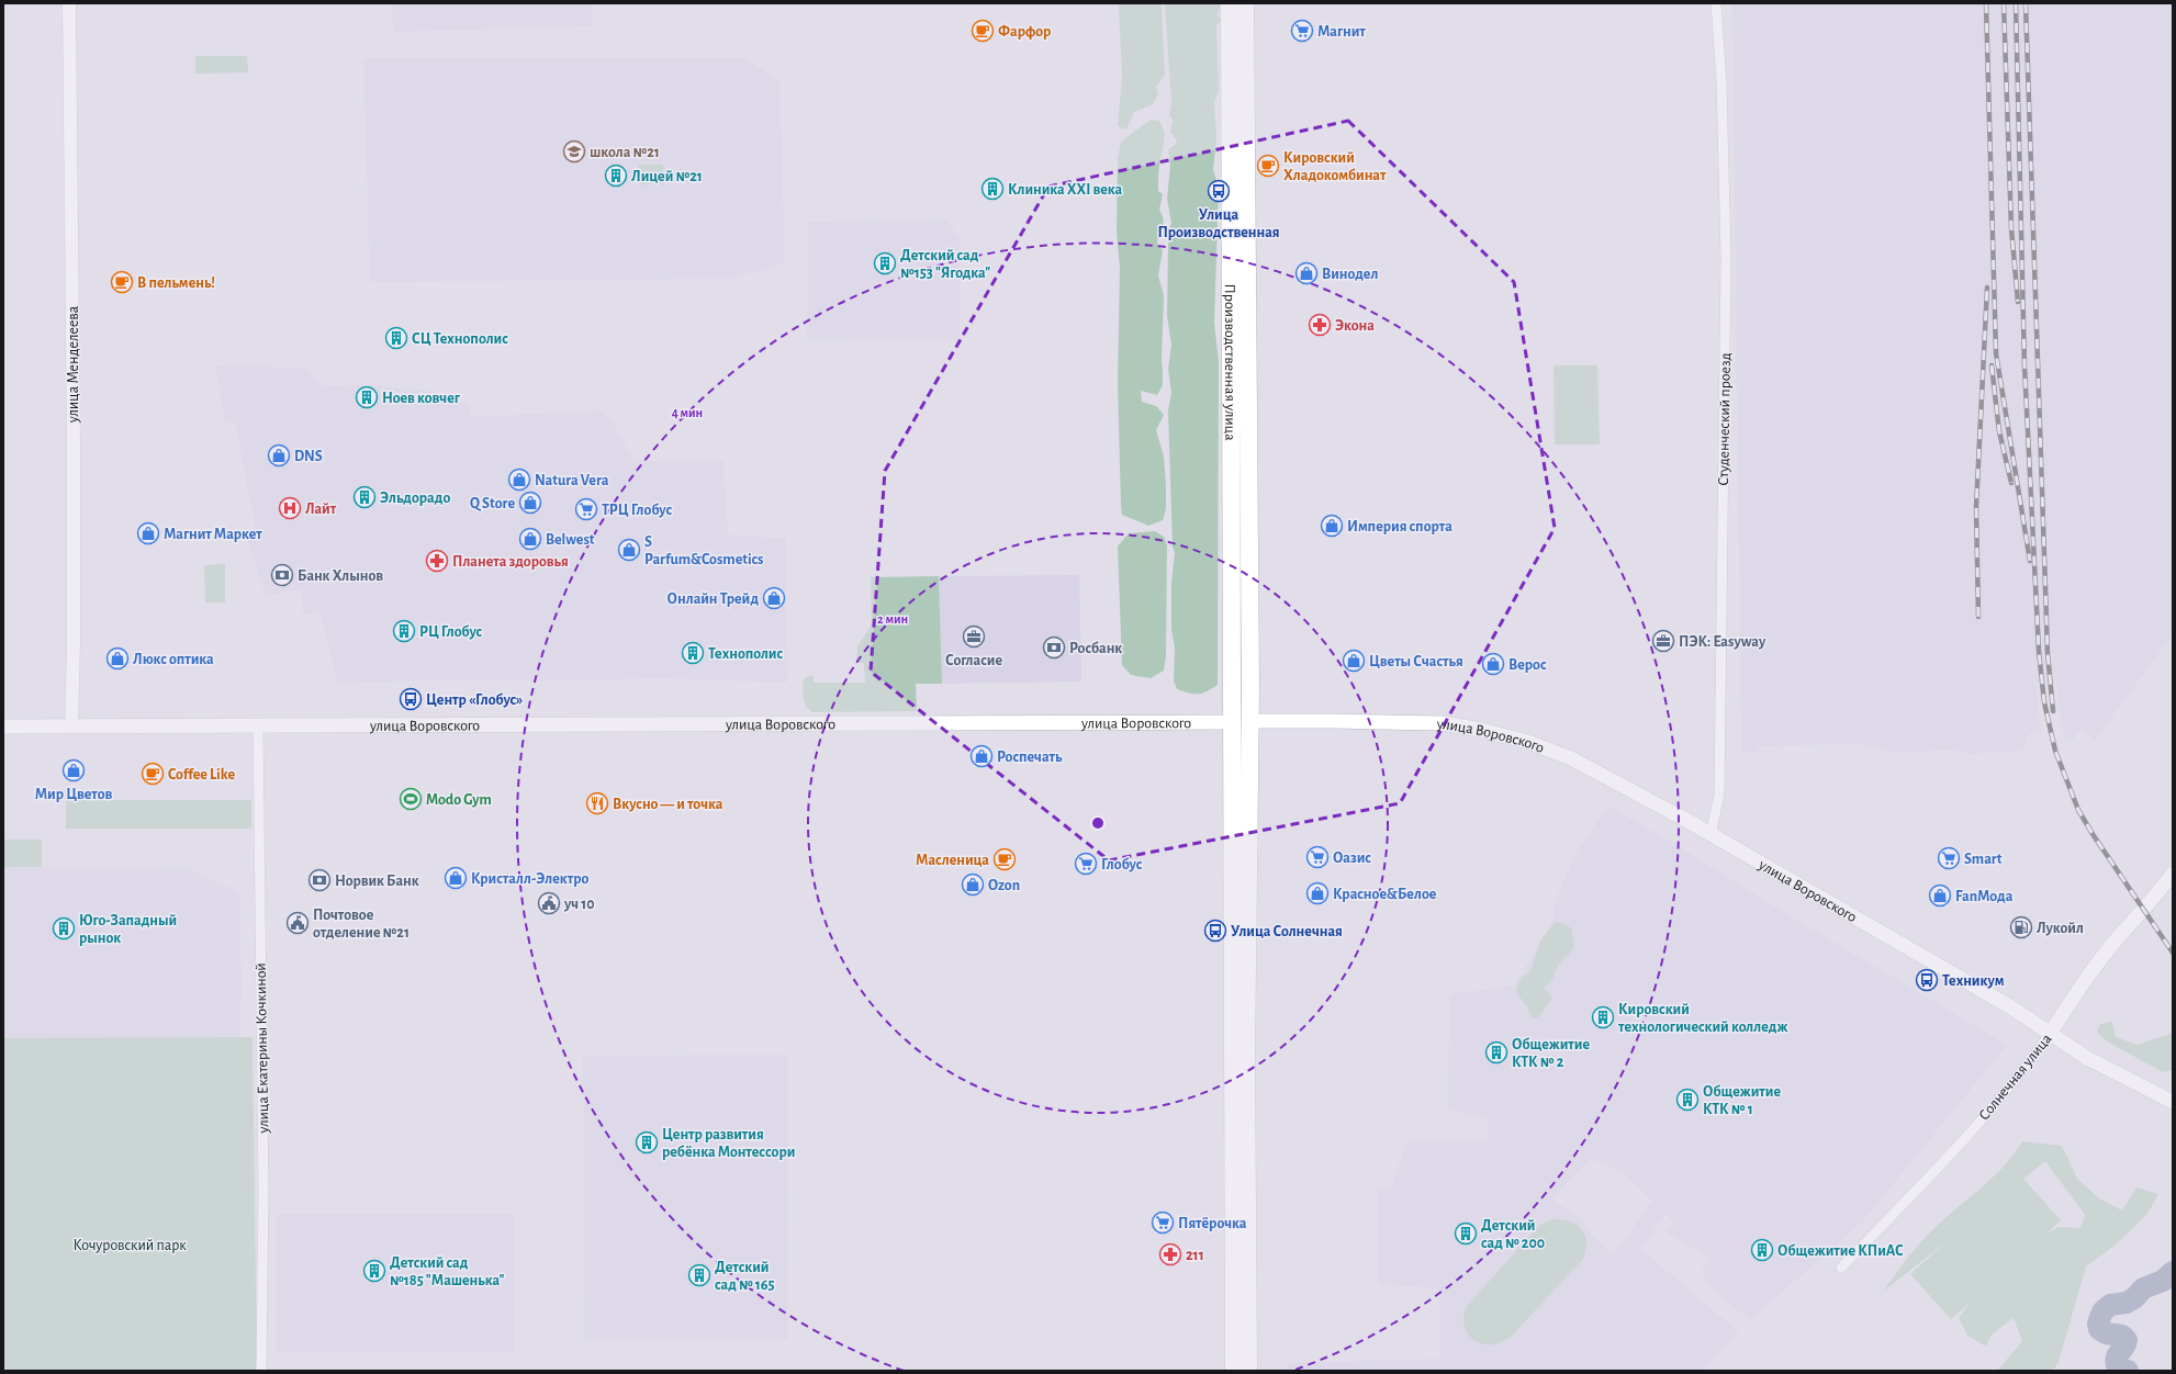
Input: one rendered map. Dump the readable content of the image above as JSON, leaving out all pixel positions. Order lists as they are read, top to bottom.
{
  "streets": {
    "highway": ["Производственная улица", "улица Воровского"],
    "main road": ["Солнечная улица"],
    "street": ["улица Менделеева", "Студенческий проезд", "улица Екатерины Кочкиной"]
  },
  "crossings": [
    ["Производственная улица", "улица Воровского"],
    ["улица Менделеева", "улица Воровского"],
    ["Студенческий проезд", "улица Воровского"],
    ["улица Воровского", "улица Екатерины Кочкиной"],
    ["улица Воровского", "Солнечная улица"]
  ],
  "parks": ["Кочуровский парк"],
  "places": {
    "cafe": [
      "Фарфор",
      "Кировский Хладокомбинат",
      "В пельмень!",
      "Coffee Like",
      "Масленица"
    ],
    "supermarket": [
      "Магнит",
      "ТРЦ Глобус",
      "Оазис",
      "Smart",
      "Глобус",
      "Пятёрочка"
    ],
    "school or university": ["школа №21"],
    "building": [
      "Лицей №21",
      "Клиника XXI века",
      "Детский сад №153 \"Ягодка\"",
      "СЦ Технополис",
      "Ноев ковчег",
      "Эльдорадо",
      "РЦ Глобус",
      "Технополис",
      "Юго-Западный рынок",
      "Кировский технологический колледж",
      "Общежитие КТК № 2",
      "Общежитие КТК № 1",
      "Центр развития ребёнка Монтессори",
      "Детский сад № 200",
      "Общежитие КПиАС",
      "Детский сад №185 \"Машенька\"",
      "Детский сад № 165"
    ],
    "bus stop": [
      "Улица Производственная",
      "Центр «Глобус»",
      "Улица Солнечная",
      "Техникум"
    ],
    "shop": [
      "Винодел",
      "DNS",
      "Natura Vera",
      "Q Store",
      "Империя спорта",
      "Магнит Маркет",
      "Belwest",
      "S Parfum&Cosmetics",
      "Онлайн Трейд",
      "Люкс оптика",
      "Цветы Счастья",
      "Верос",
      "Роспечать",
      "Мир Цветов",
      "Кристалл-Электро",
      "Ozon",
      "Красное&Белое",
      "FanМода"
    ],
    "pharmacy": ["Экона", "Планета здоровья", "211"],
    "hospital": ["Лайт"],
    "bank": ["Банк Хлынов", "Росбанк", "Норвик Банк"],
    "office": ["Согласие", "ПЭК: Easyway"],
    "sports": ["Modo Gym"],
    "restaurant": ["Вкусно — и точка"],
    "public building": ["уч 10", "Почтовое отделение №21"],
    "fuel station": ["Лукойл"]
  },
  "rings": ["4 мин", "2 мин"]
}
